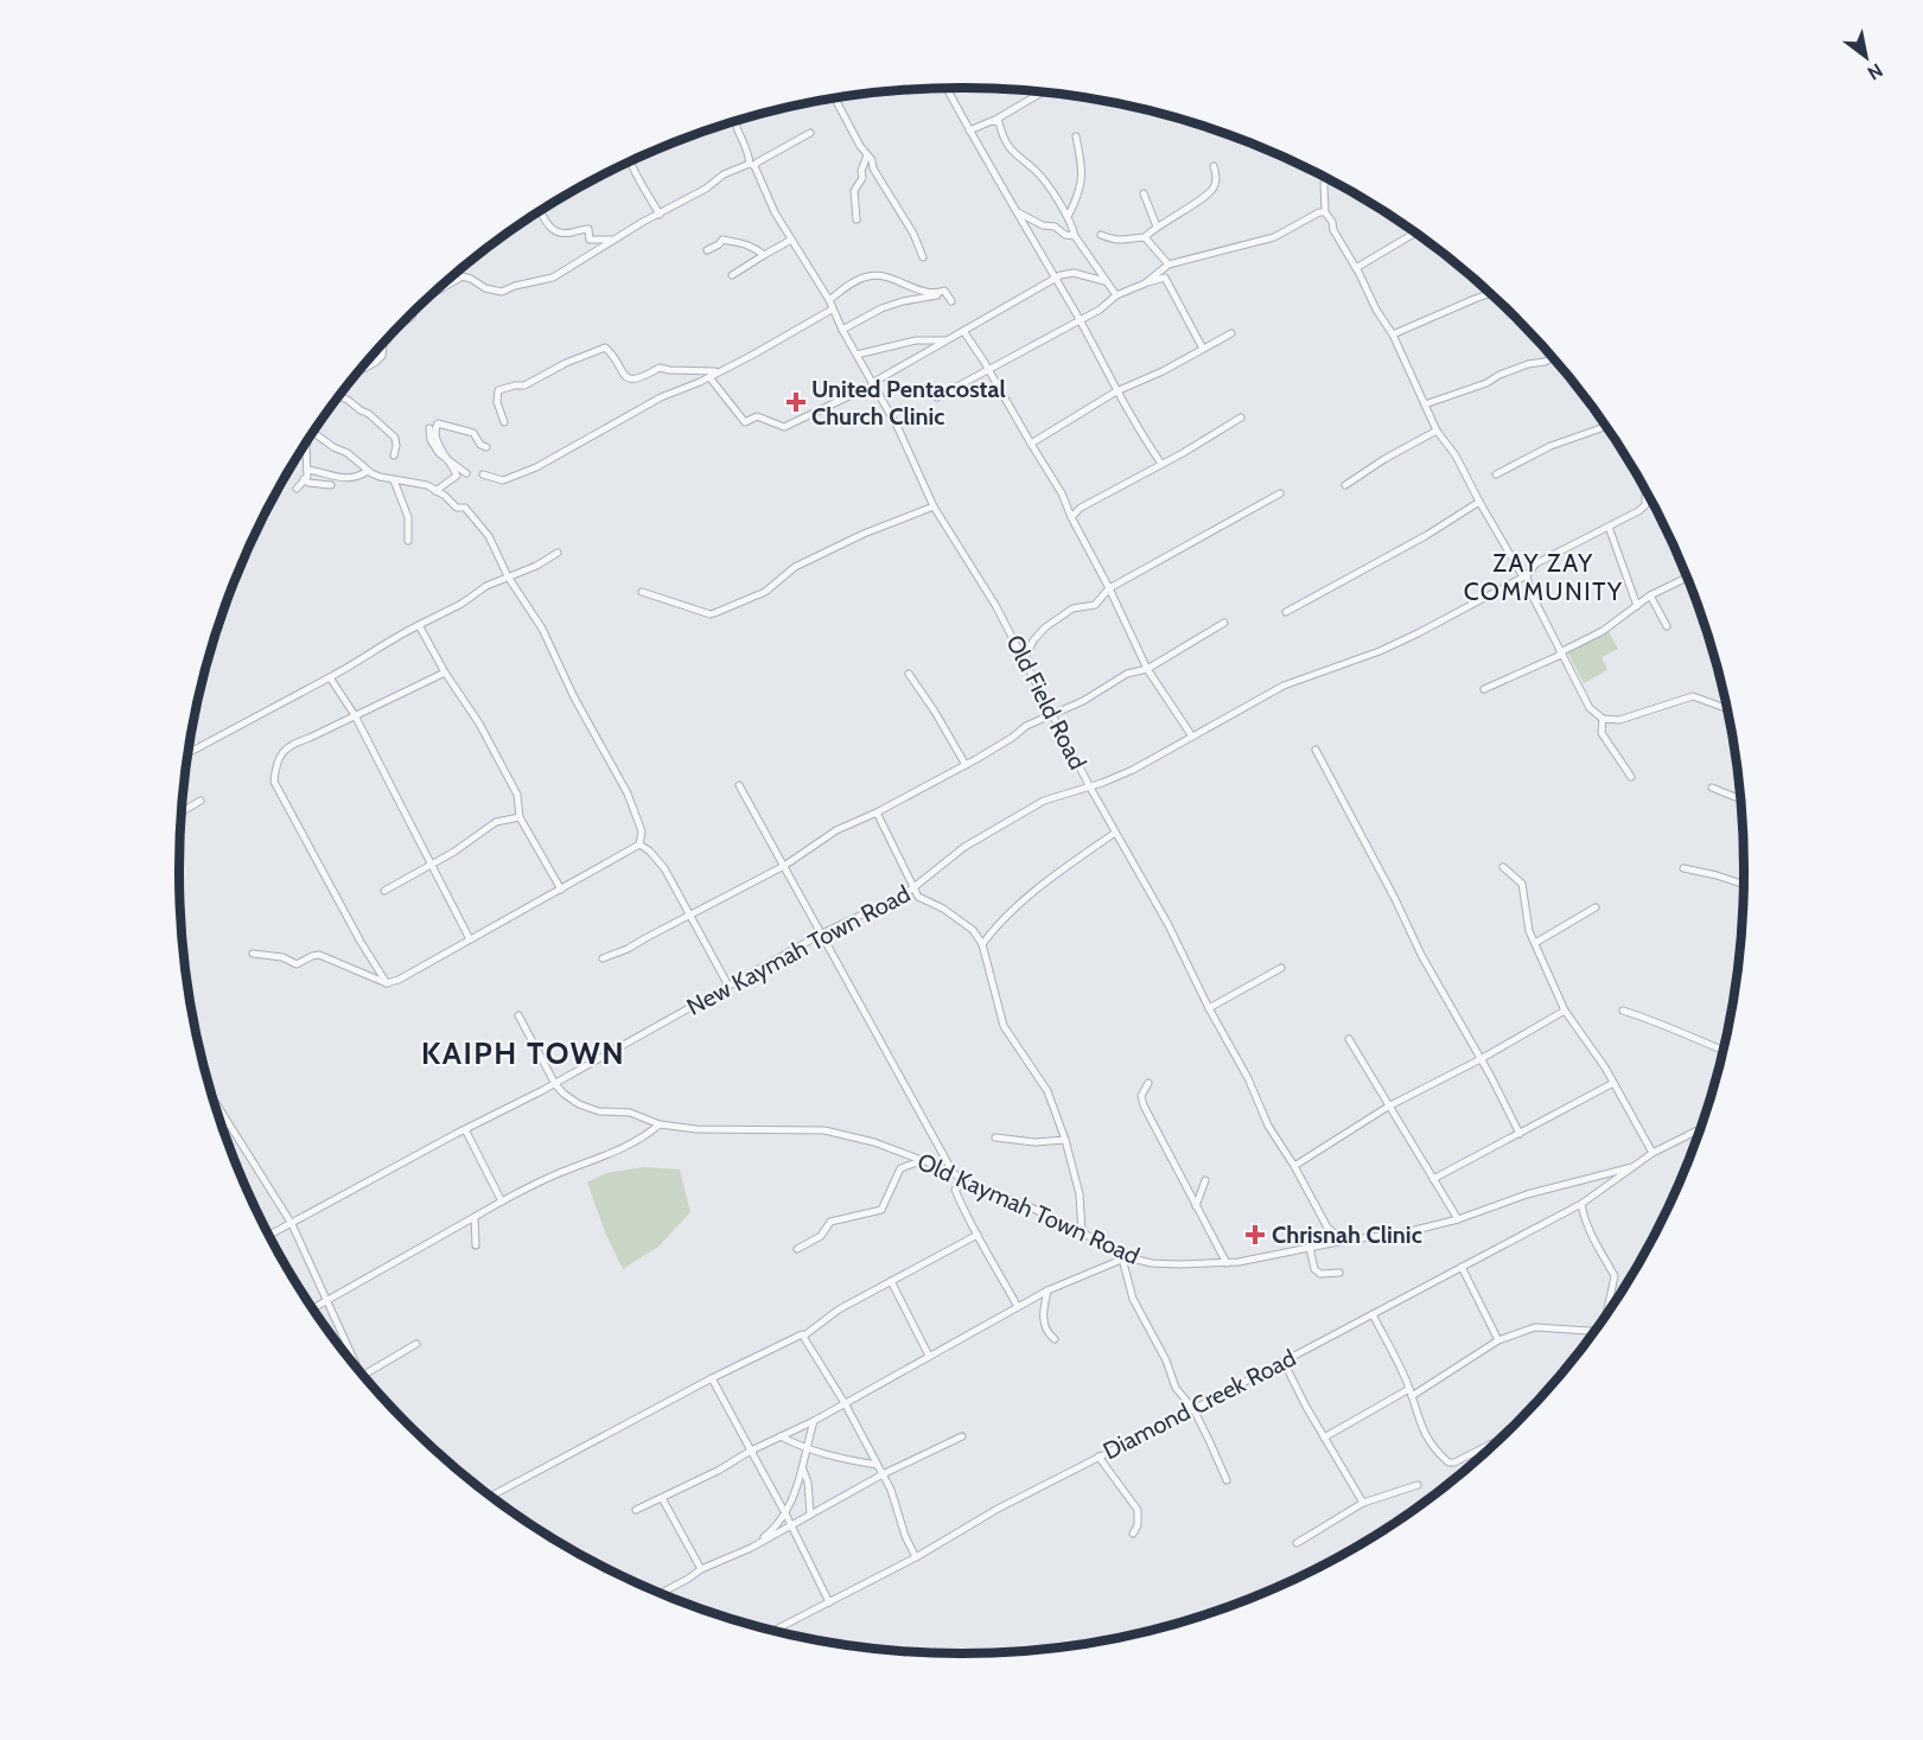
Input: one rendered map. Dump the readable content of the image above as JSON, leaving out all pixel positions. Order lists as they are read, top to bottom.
{
  "streets": {
    "street": [
      "Old Field Road",
      "New Kaymah Town Road",
      "Old Kaymah Town Road",
      "Diamond Creek Road"
    ]
  },
  "crossings": [
    ["Old Field Road", "New Kaymah Town Road"],
    ["Old Field Road", "Old Kaymah Town Road"],
    ["New Kaymah Town Road", "Old Kaymah Town Road"],
    ["Old Kaymah Town Road", "Diamond Creek Road"]
  ],
  "districts": ["ZAY ZAY COMMUNITY", "KAIPH TOWN"],
  "places": {
    "health": ["United Pentacostal Church Clinic", "Chrisnah Clinic"]
  },
  "north": "bottom right"
}
